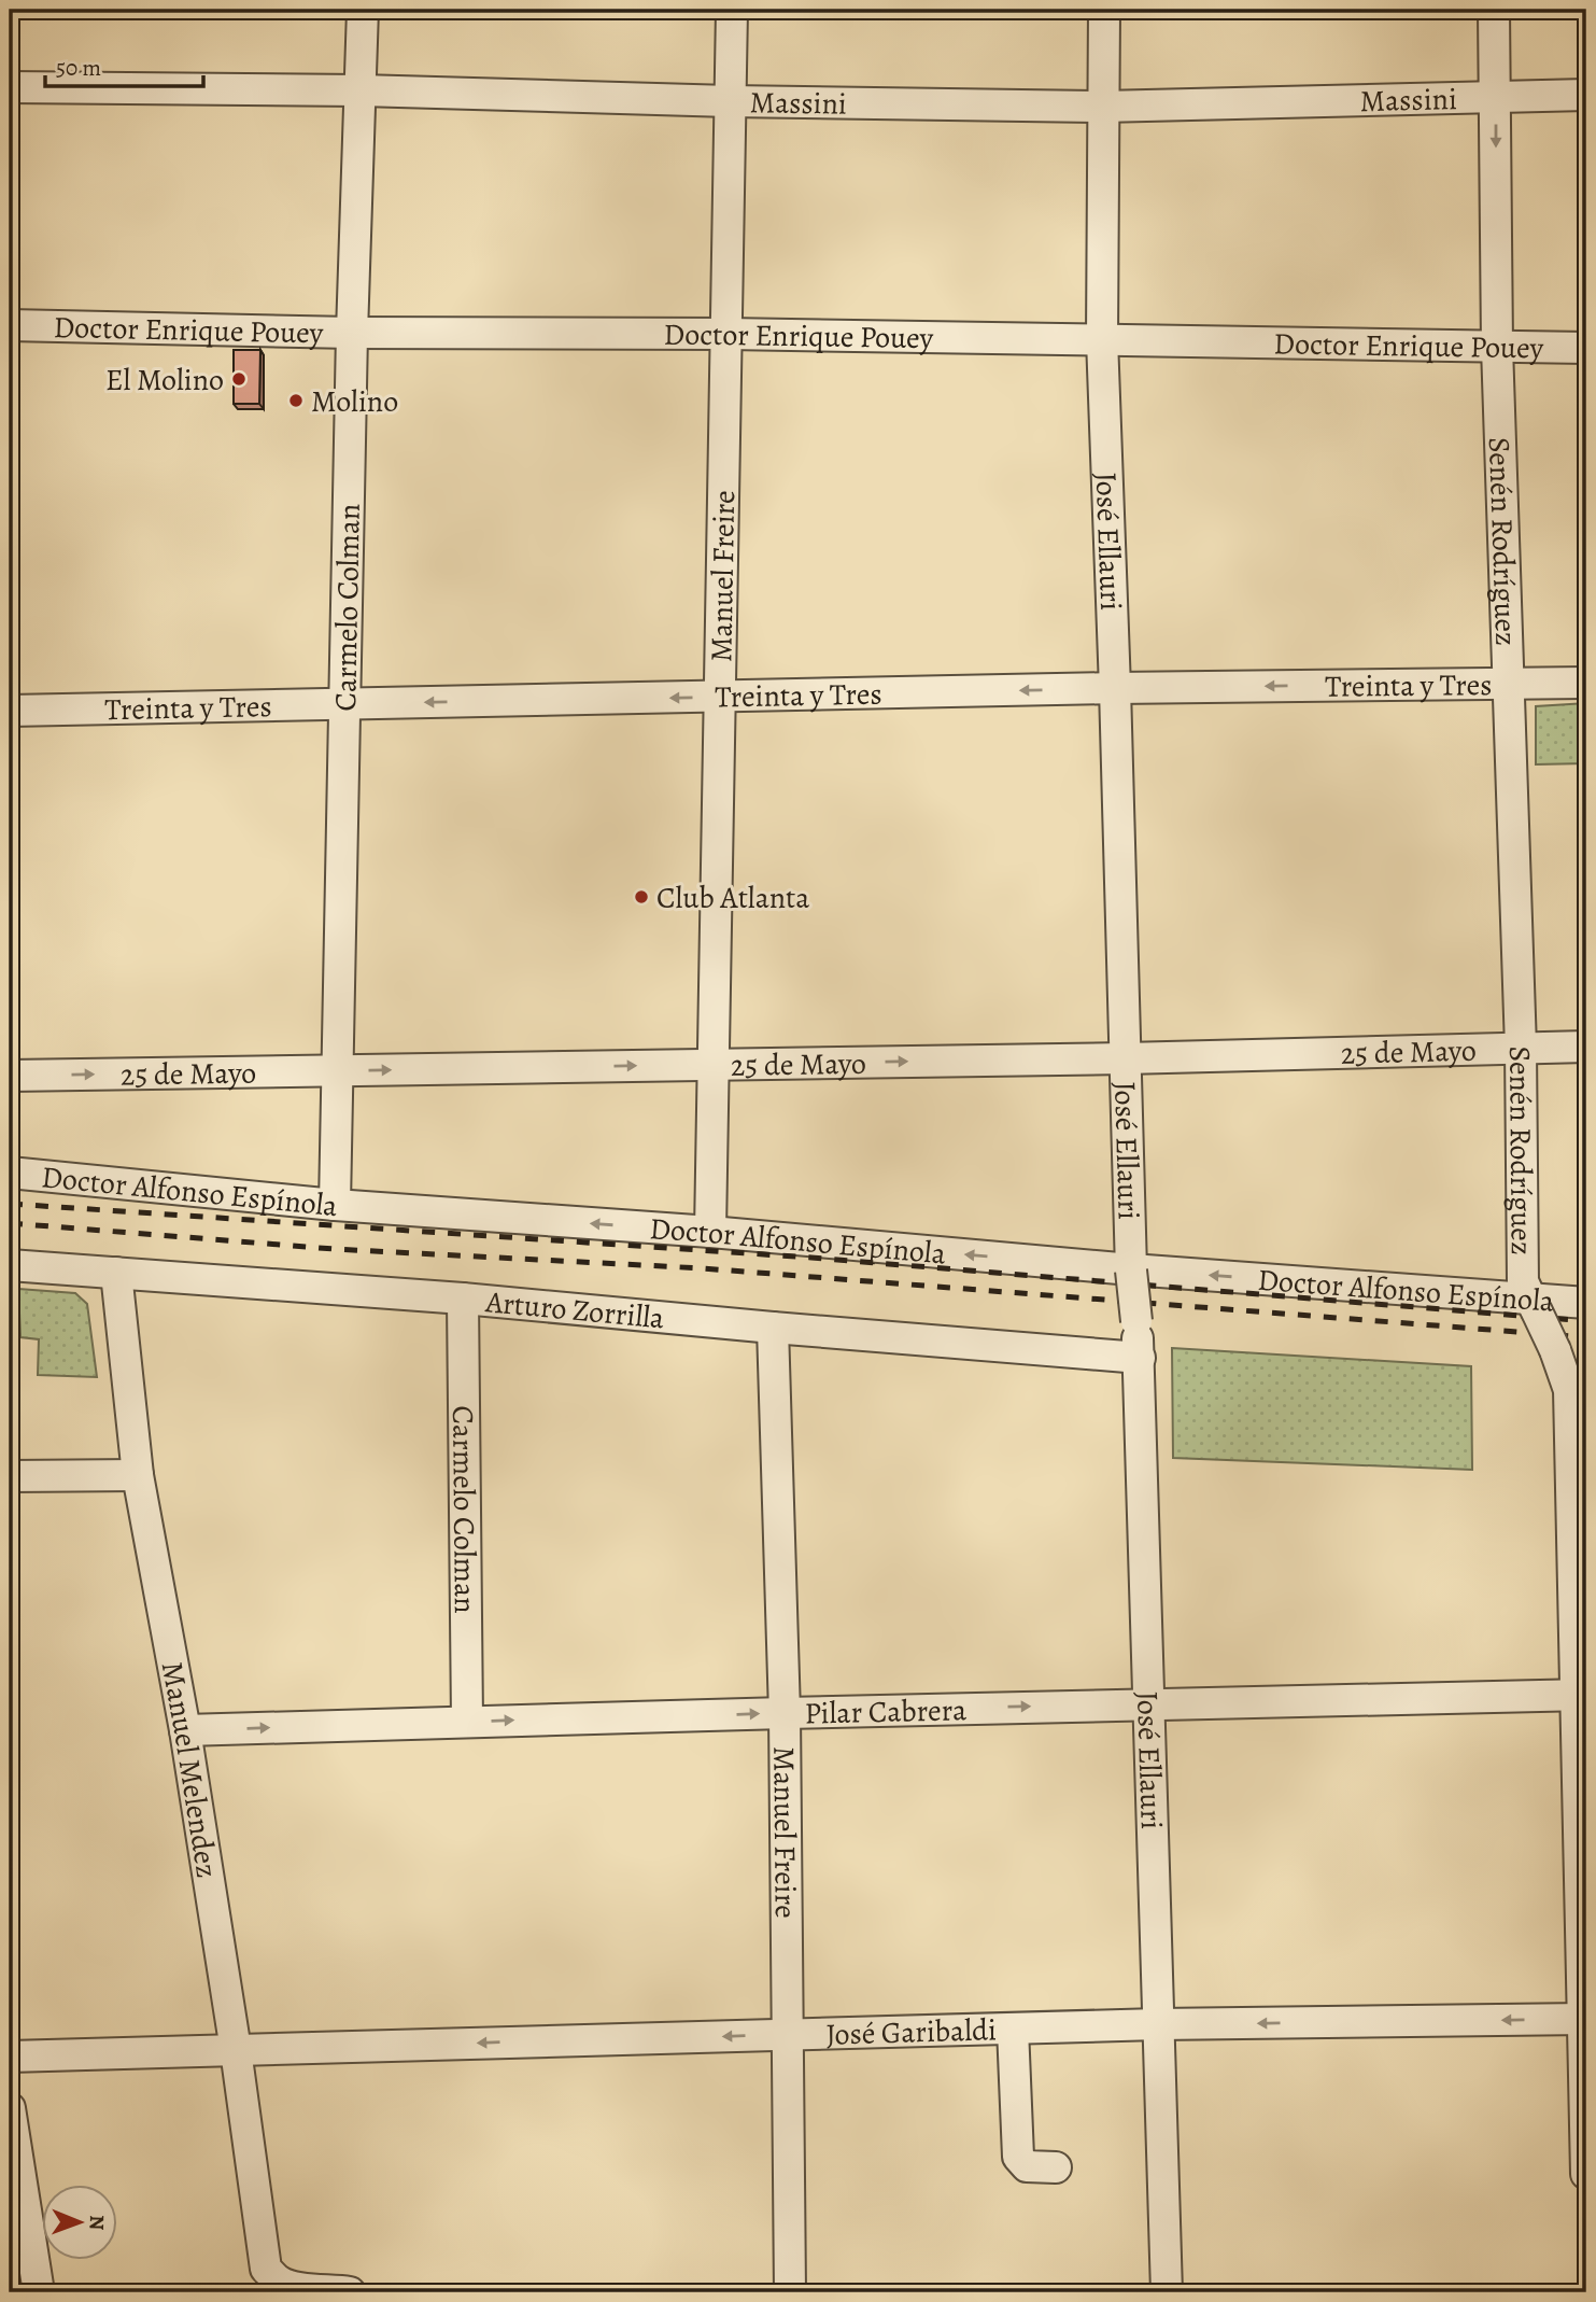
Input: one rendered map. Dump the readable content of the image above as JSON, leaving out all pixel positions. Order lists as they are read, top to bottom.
{
  "streets": {
    "street": [
      "Massini",
      "Doctor Enrique Pouey",
      "José Ellauri",
      "Senén Rodríguez",
      "Manuel Freire",
      "Carmelo Colman",
      "Treinta y Tres",
      "25 de Mayo",
      "Doctor Alfonso Espínola",
      "Arturo Zorrilla",
      "Pilar Cabrera",
      "Manuel Melendez",
      "José Garibaldi"
    ]
  },
  "crossings": [
    ["Massini", "José Ellauri"],
    ["Massini", "Senén Rodríguez"],
    ["Massini", "Manuel Freire"],
    ["Massini", "Carmelo Colman"],
    ["Doctor Enrique Pouey", "José Ellauri"],
    ["Doctor Enrique Pouey", "Senén Rodríguez"],
    ["Doctor Enrique Pouey", "Manuel Freire"],
    ["Doctor Enrique Pouey", "Carmelo Colman"],
    ["José Ellauri", "Treinta y Tres"],
    ["José Ellauri", "25 de Mayo"],
    ["José Ellauri", "Doctor Alfonso Espínola"],
    ["José Ellauri", "Arturo Zorrilla"],
    ["José Ellauri", "Pilar Cabrera"],
    ["José Ellauri", "José Garibaldi"],
    ["Senén Rodríguez", "Treinta y Tres"],
    ["Senén Rodríguez", "25 de Mayo"],
    ["Senén Rodríguez", "Doctor Alfonso Espínola"],
    ["Senén Rodríguez", "Pilar Cabrera"],
    ["Senén Rodríguez", "José Garibaldi"],
    ["Manuel Freire", "Treinta y Tres"],
    ["Manuel Freire", "25 de Mayo"],
    ["Manuel Freire", "Doctor Alfonso Espínola"],
    ["Manuel Freire", "Arturo Zorrilla"],
    ["Manuel Freire", "Pilar Cabrera"],
    ["Manuel Freire", "José Garibaldi"],
    ["Carmelo Colman", "Treinta y Tres"],
    ["Carmelo Colman", "25 de Mayo"],
    ["Carmelo Colman", "Doctor Alfonso Espínola"],
    ["Carmelo Colman", "Arturo Zorrilla"],
    ["Carmelo Colman", "Pilar Cabrera"],
    ["Arturo Zorrilla", "Manuel Melendez"],
    ["Pilar Cabrera", "Manuel Melendez"],
    ["Manuel Melendez", "José Garibaldi"]
  ],
  "one_way": [
    "Treinta y Tres",
    "25 de Mayo",
    "Doctor Alfonso Espínola",
    "Pilar Cabrera",
    "José Garibaldi"
  ],
  "places": ["El Molino", "Molino", "Club Atlanta"],
  "scale_bar": "50 m",
  "north": "right"
}
